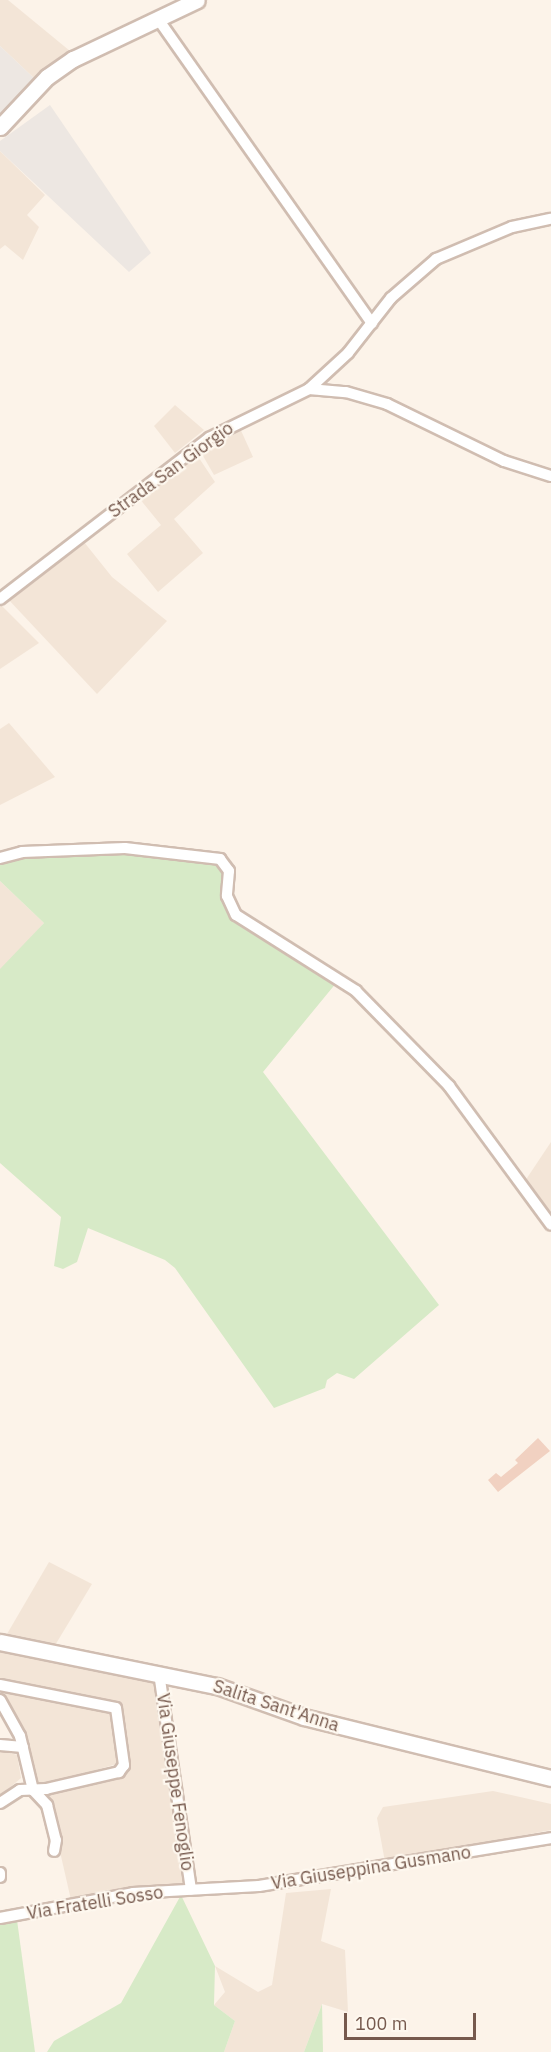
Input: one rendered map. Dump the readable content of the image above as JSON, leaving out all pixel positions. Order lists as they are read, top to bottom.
{
  "streets": {
    "street": [
      "Strada San Giorgio",
      "Salita Sant'Anna",
      "Via Giuseppe Fenoglio",
      "Via Giuseppina Gusmano",
      "Via Fratelli Sosso"
    ]
  },
  "crossings": [
    ["Salita Sant'Anna", "Via Giuseppe Fenoglio"],
    ["Via Giuseppe Fenoglio", "Via Giuseppina Gusmano"],
    ["Via Giuseppe Fenoglio", "Via Fratelli Sosso"],
    ["Via Giuseppina Gusmano", "Via Fratelli Sosso"]
  ],
  "scale_bar": "100 m"
}
